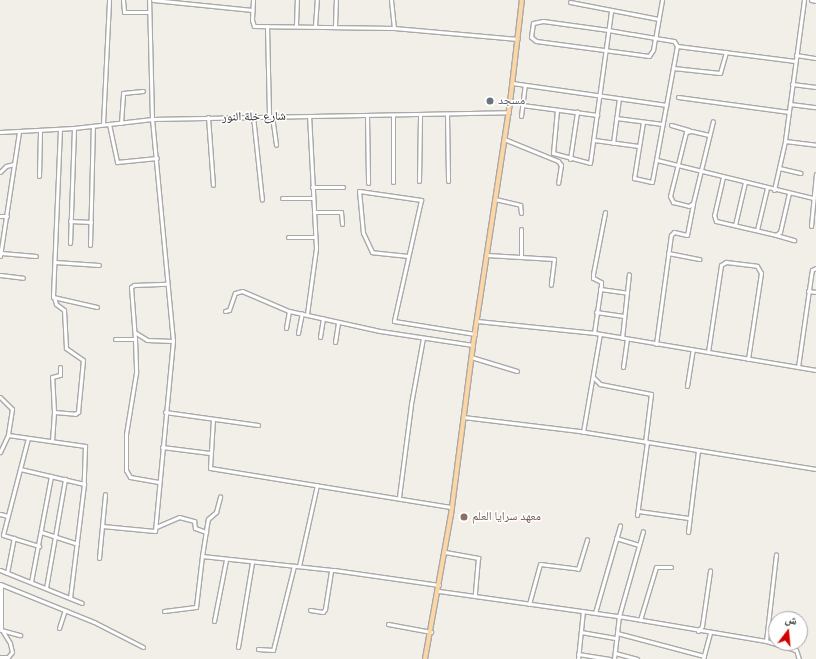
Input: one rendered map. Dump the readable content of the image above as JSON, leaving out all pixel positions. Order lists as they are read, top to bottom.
{
  "streets": {
    "street": ["شارع خلة النور"]
  },
  "places": ["مسجد", "معهد سرايا العلم"],
  "north": "top"
}
